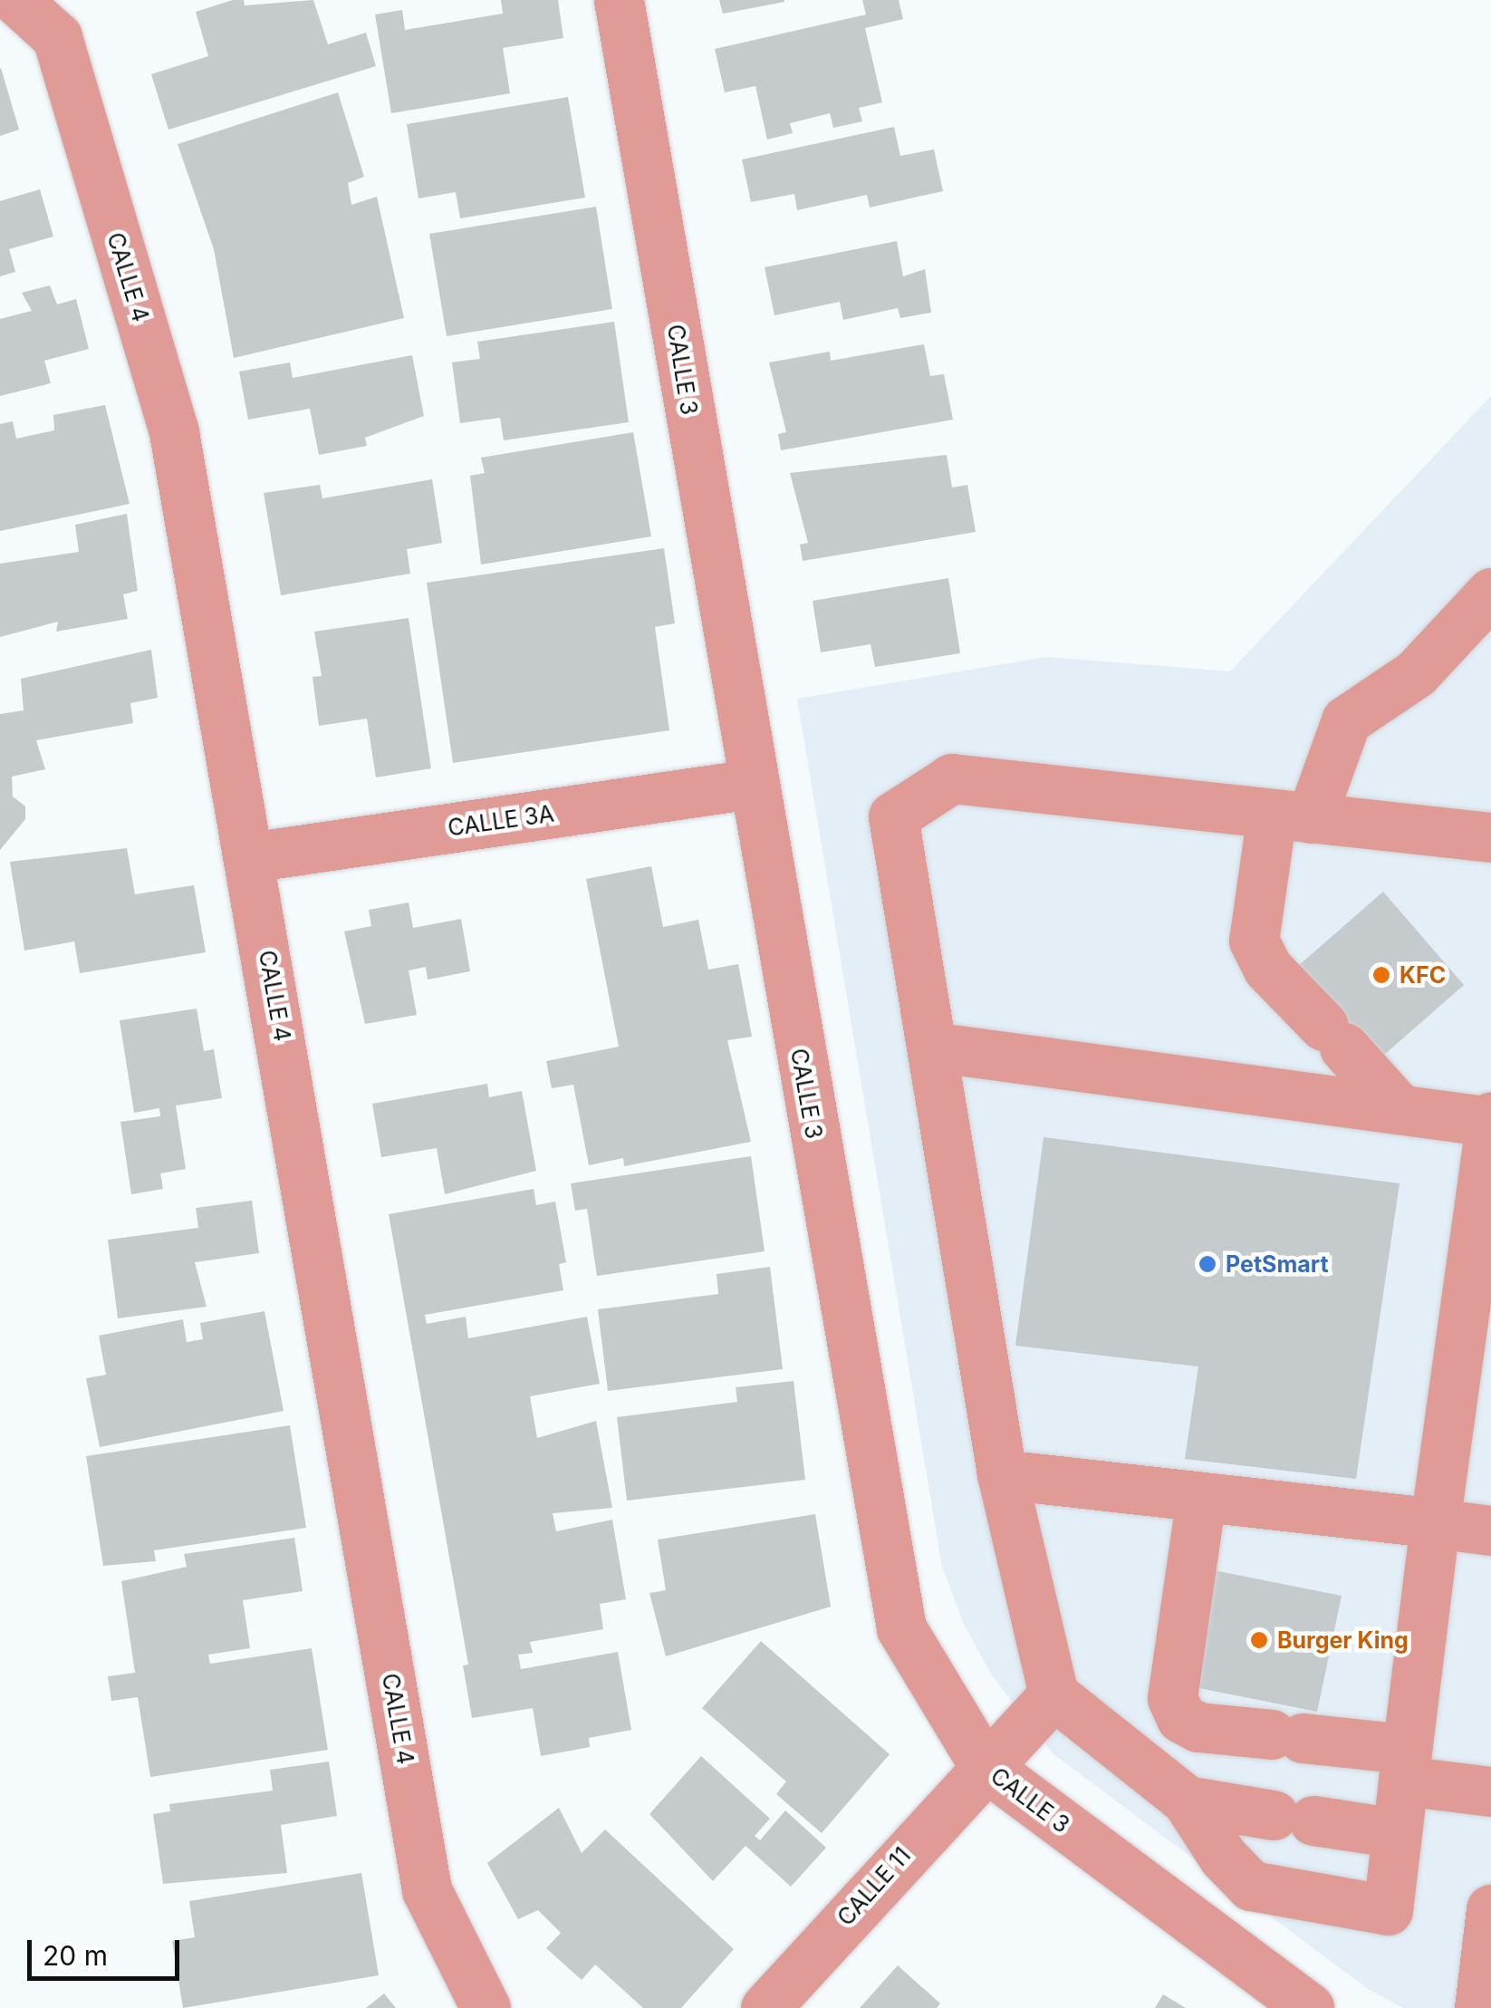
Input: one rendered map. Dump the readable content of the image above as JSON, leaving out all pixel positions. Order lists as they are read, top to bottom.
{
  "streets": {
    "street": [
      "CALLE 4",
      "CALLE 3",
      "CALLE 3A",
      "CALLE 11"
    ]
  },
  "crossings": [
    ["CALLE 4", "CALLE 3A"],
    ["CALLE 3", "CALLE 3A"],
    ["CALLE 3", "CALLE 11"]
  ],
  "places": ["KFC", "PetSmart", "Burger King"],
  "scale_bar": "20 m"
}
